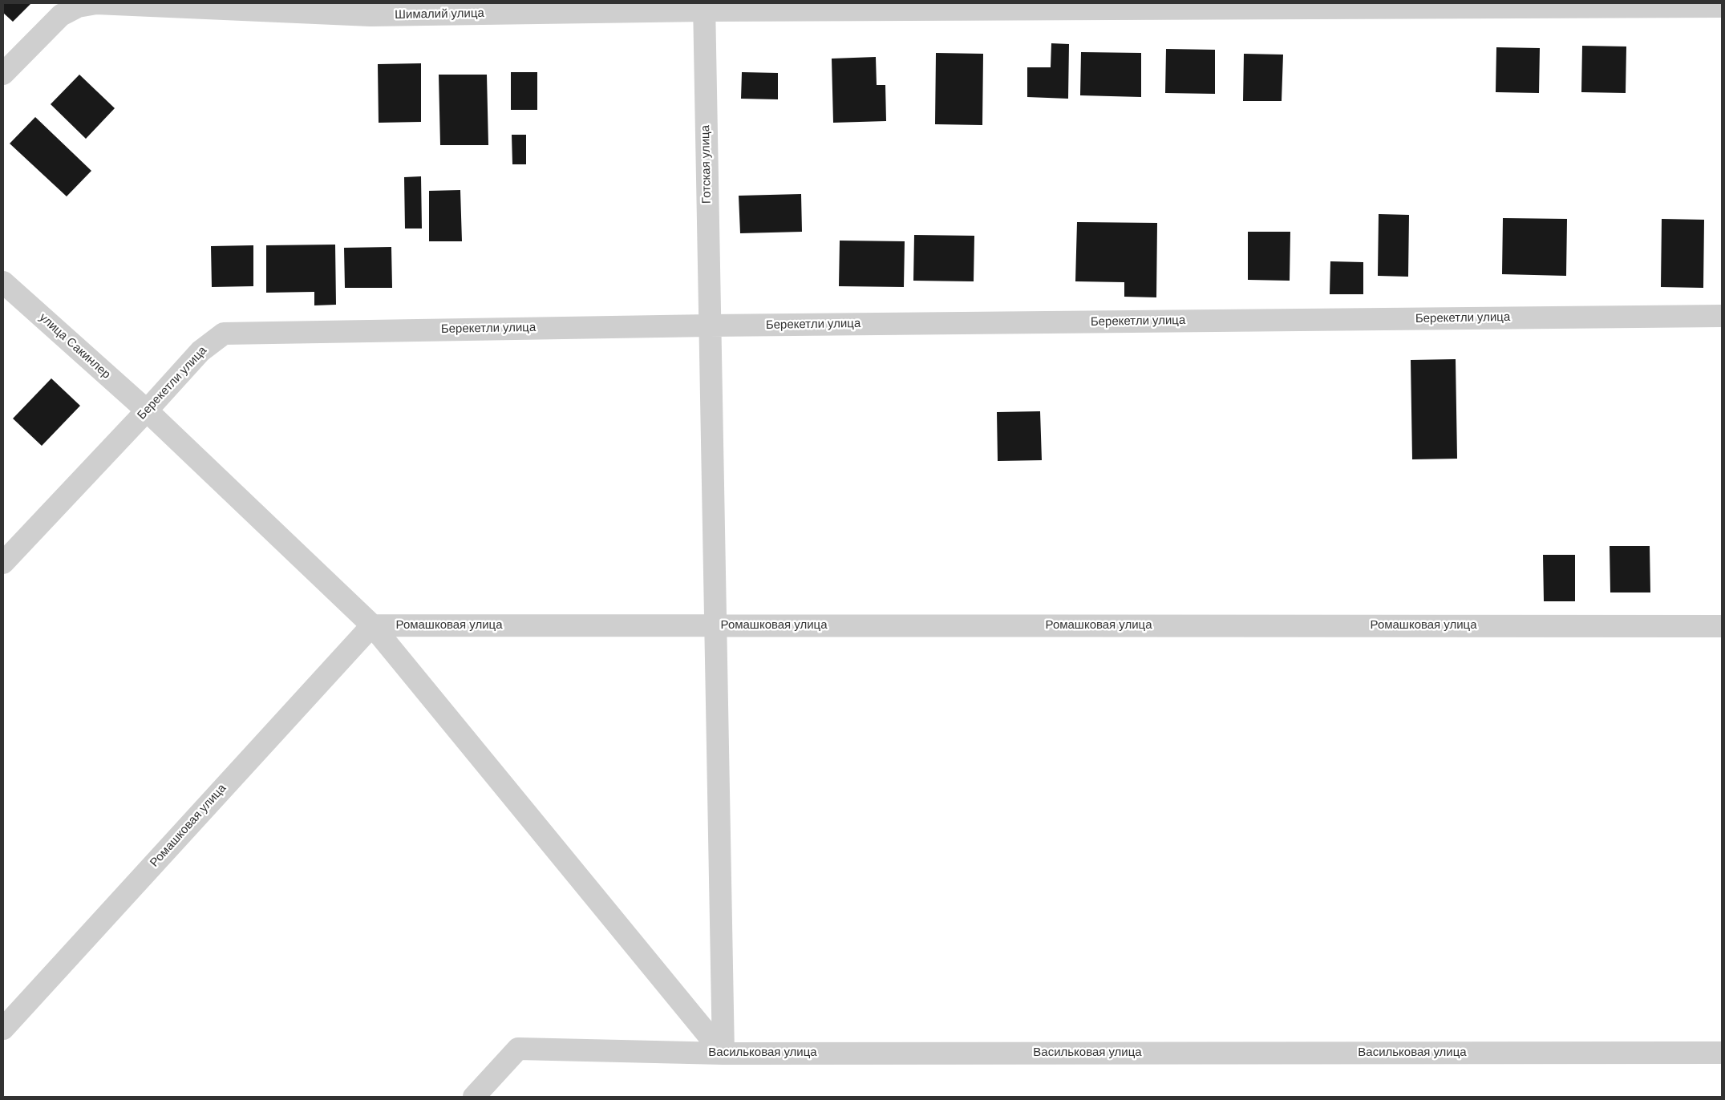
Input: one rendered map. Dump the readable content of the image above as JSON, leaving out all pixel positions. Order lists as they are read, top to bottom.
{
  "streets": {
    "street": [
      "Шималий улица",
      "Готская улица",
      "Берекетли улица",
      "улица Сакинлер",
      "Ромашковая улица",
      "Васильковая улица"
    ]
  },
  "crossings": [
    ["Шималий улица", "Готская улица"],
    ["Готская улица", "Берекетли улица"],
    ["Готская улица", "улица Сакинлер"],
    ["Готская улица", "Ромашковая улица"],
    ["Готская улица", "Васильковая улица"],
    ["Берекетли улица", "улица Сакинлер"],
    ["улица Сакинлер", "Ромашковая улица"],
    ["улица Сакинлер", "Васильковая улица"]
  ]
}
